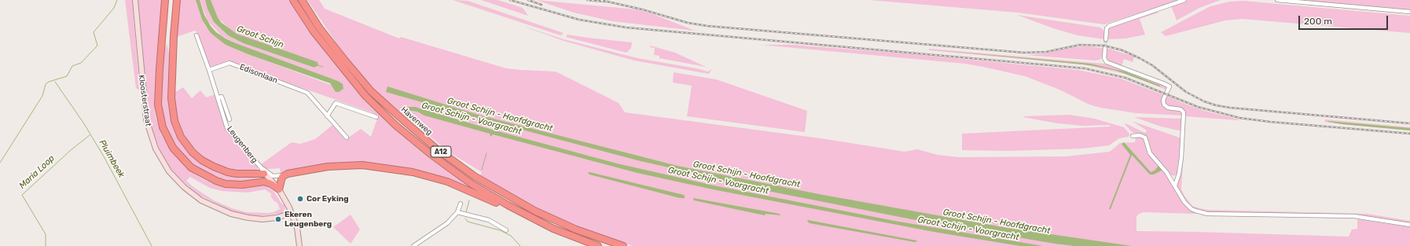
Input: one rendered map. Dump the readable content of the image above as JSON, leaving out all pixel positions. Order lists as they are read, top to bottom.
{
  "streets": {
    "highway": ["Havenweg", "A12"],
    "main road": ["Kloosterstraat", "Leugenberg"],
    "street": ["Edisonlaan"]
  },
  "crossings": [
    ["Edisonlaan", "Leugenberg"],
    ["Kloosterstraat", "Leugenberg"]
  ],
  "water": [
    "Groot Schijn",
    "Groot Schijn - Hoofdgracht",
    "Groot Schijn - Voorgracht",
    "Pluimbeek",
    "Maria Loop"
  ],
  "places": ["Cor Eyking", "Ekeren Leugenberg"],
  "scale_bar": "200 m"
}
